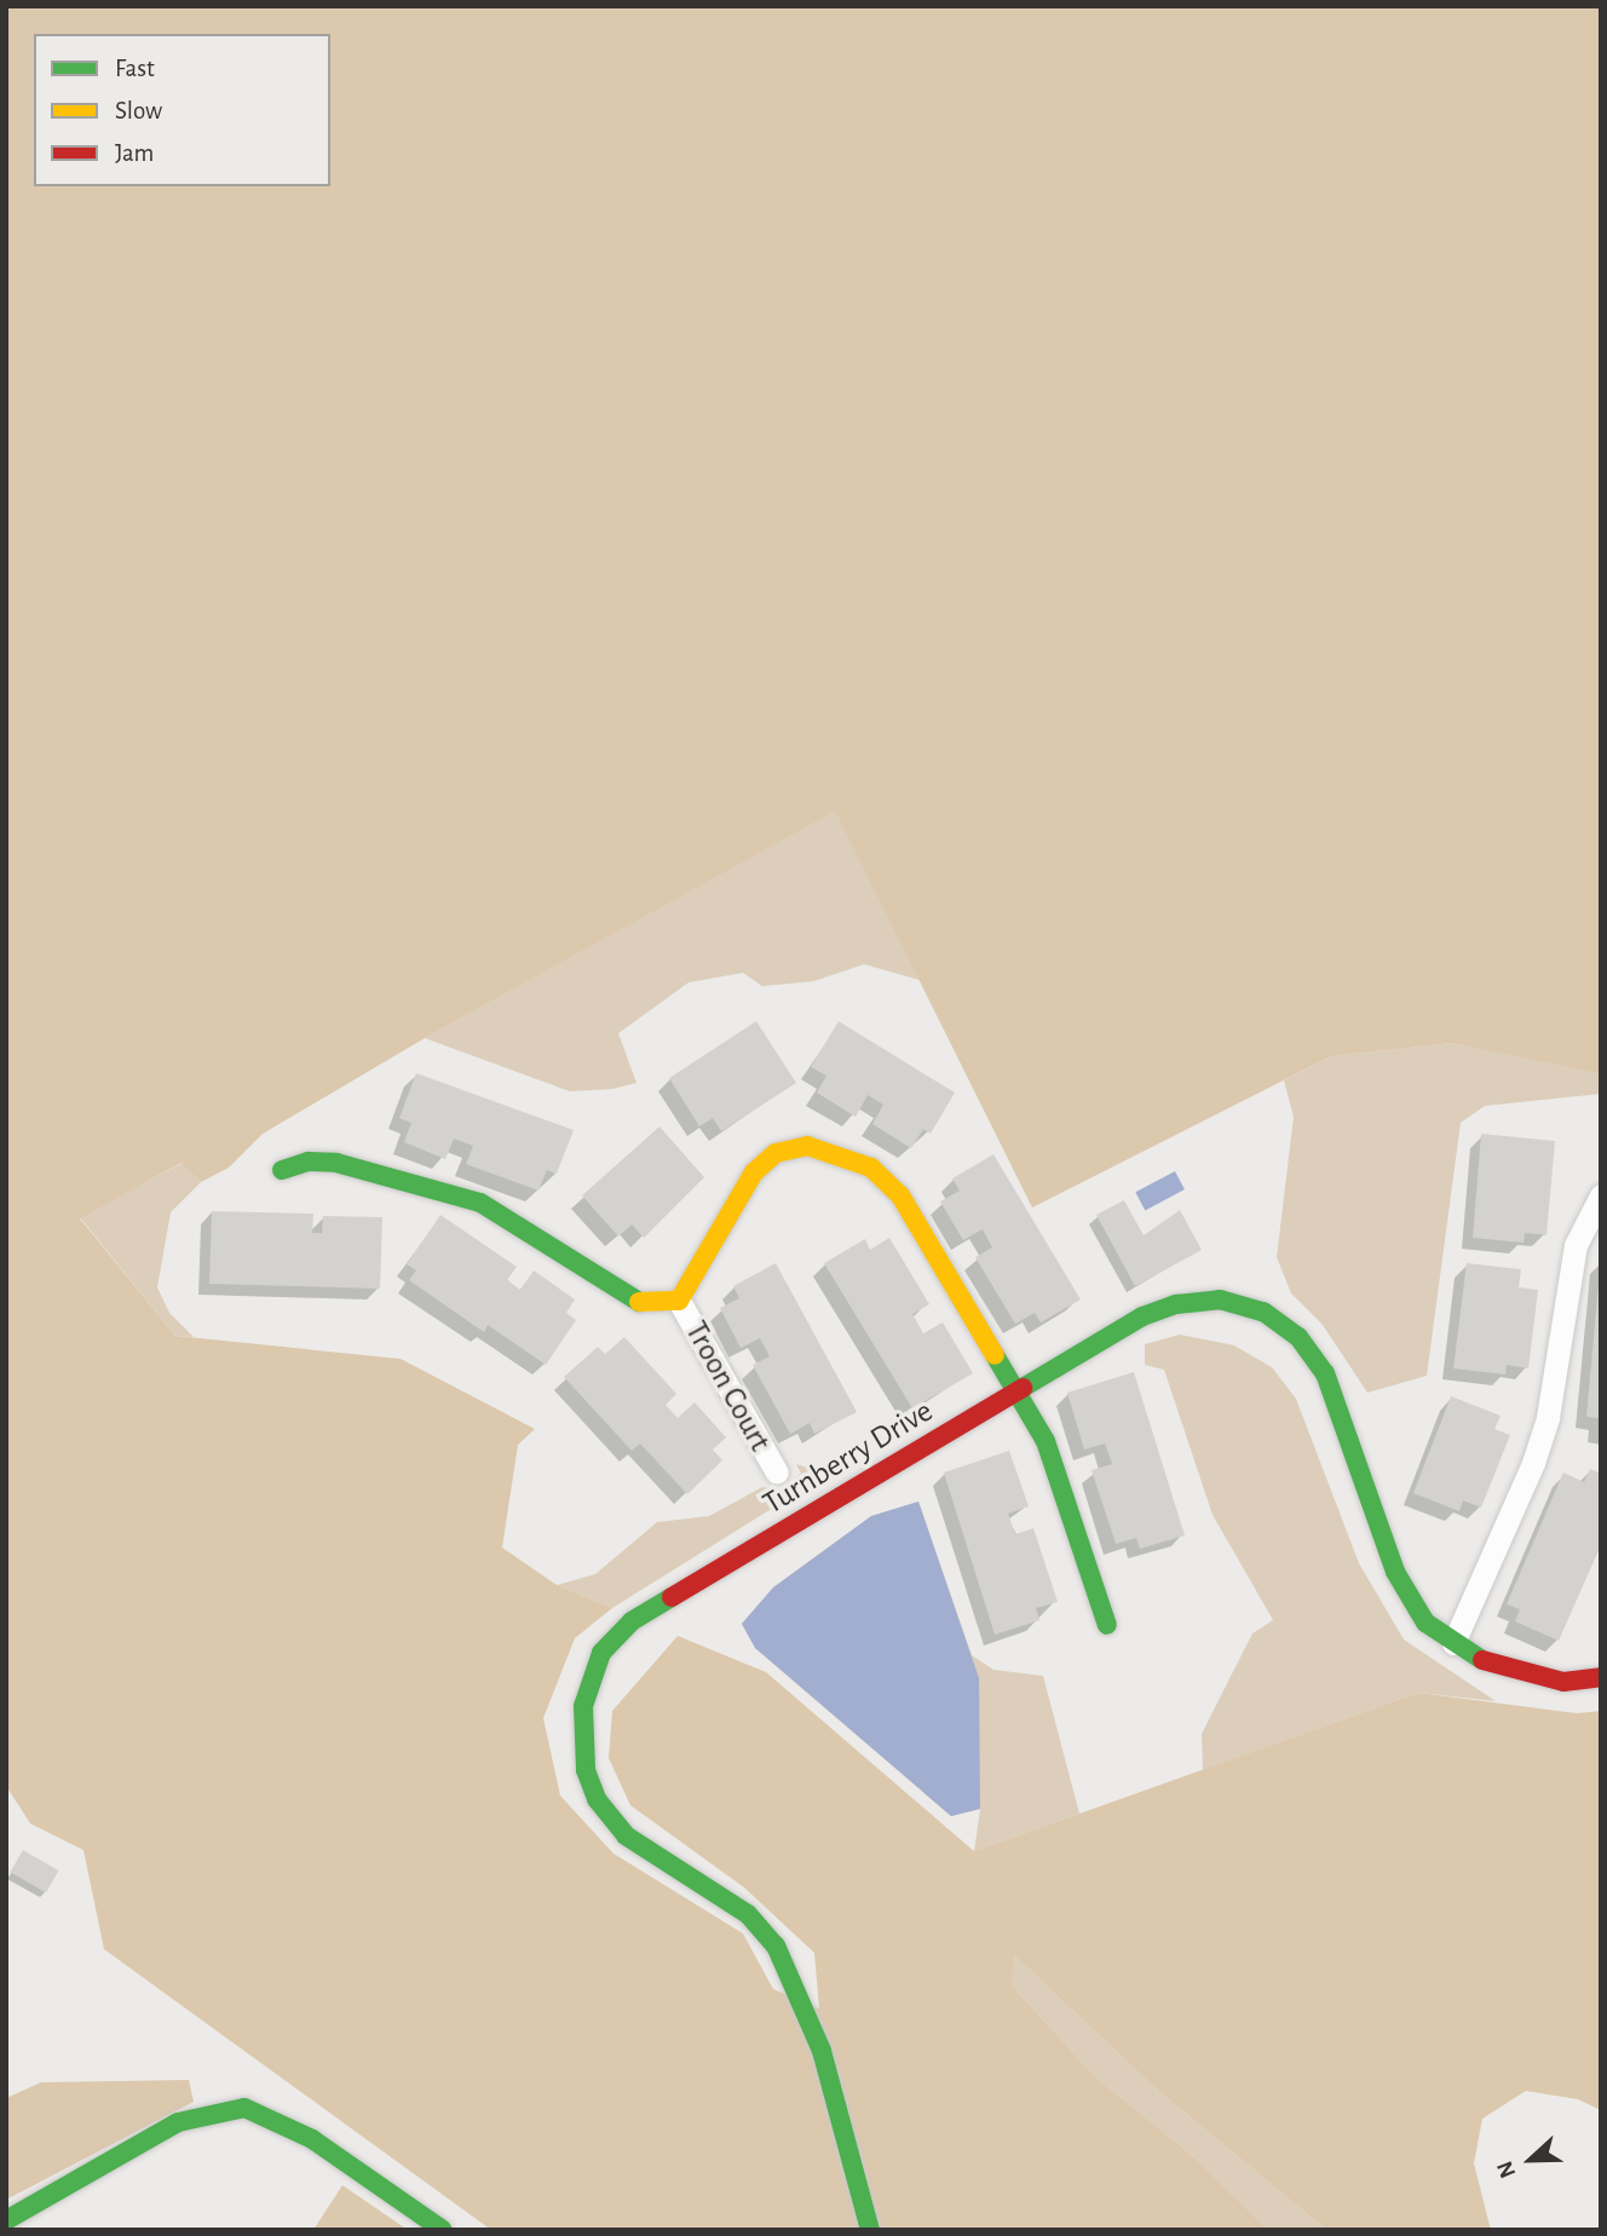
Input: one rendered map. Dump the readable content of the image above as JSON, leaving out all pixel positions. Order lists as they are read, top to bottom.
{
  "streets": {
    "street": ["Troon Court", "Turnberry Drive"]
  },
  "legend": ["Fast", "Slow", "Jam"],
  "north": "left"
}
